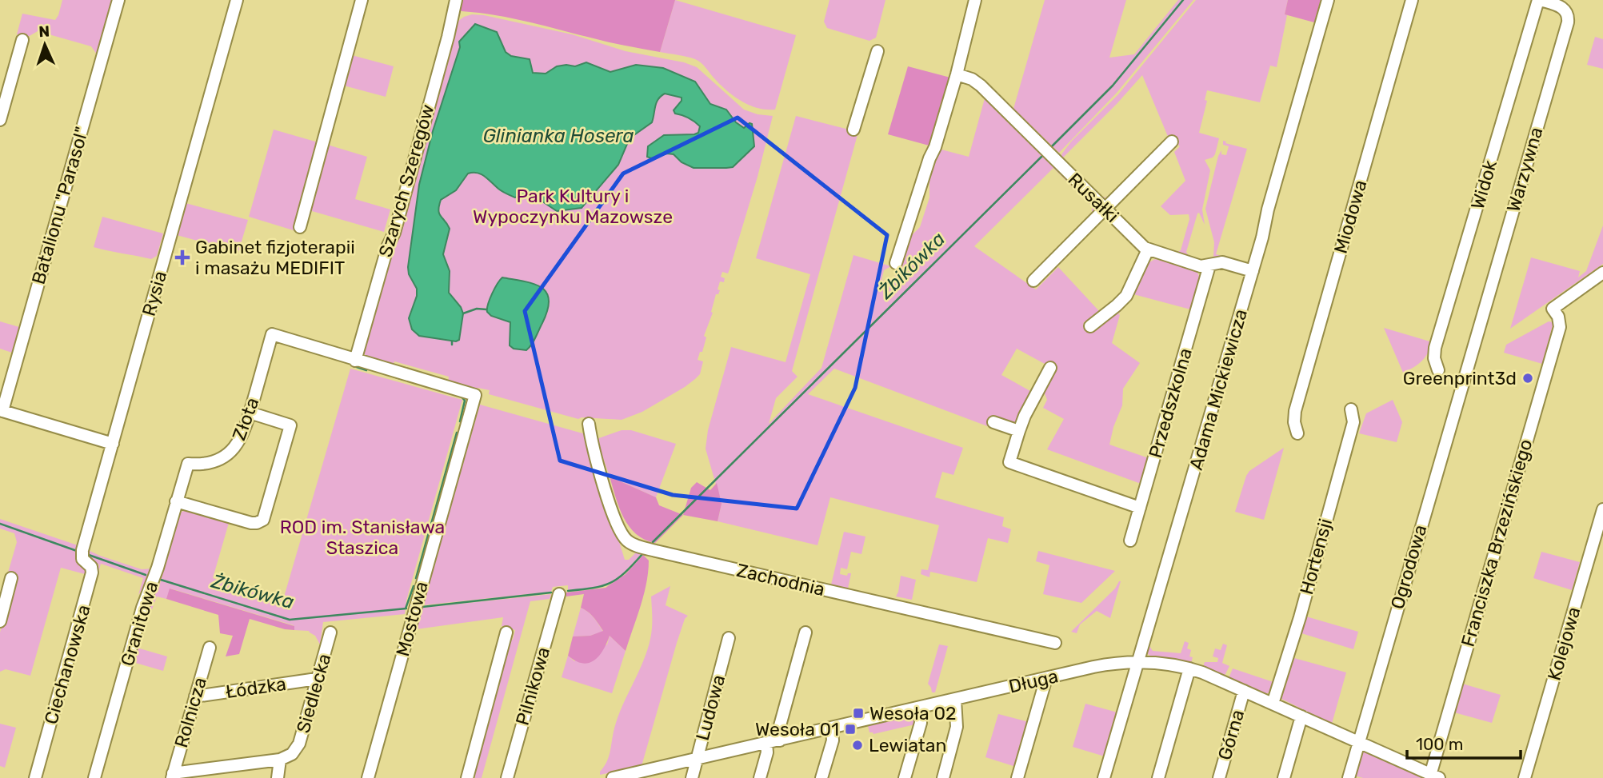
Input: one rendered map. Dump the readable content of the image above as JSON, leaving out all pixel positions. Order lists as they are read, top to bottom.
{
  "streets": {
    "street": [
      "Warzywna",
      "Szarych Szeregów",
      "Widok",
      "Rusałki",
      "Batalionu \"Parasol\"",
      "Miodowa",
      "Rysia",
      "Adama Mickiewicza",
      "Przedszkolna",
      "Złota",
      "Franciszka Brzezińskiego",
      "Hortensji",
      "Ogrodowa",
      "Zachodnia",
      "Mostowa",
      "Granitowa",
      "Kolejowa",
      "Ciechanowska",
      "Długa",
      "Pilnikowa",
      "Łódzka",
      "Siedlecka",
      "Ludowa",
      "Rolnicza",
      "Górna"
    ]
  },
  "crossings": [
    ["Warzywna", "Widok"],
    ["Warzywna", "Ogrodowa"],
    ["Szarych Szeregów", "Złota"],
    ["Szarych Szeregów", "Mostowa"],
    ["Rusałki", "Adama Mickiewicza"],
    ["Rusałki", "Przedszkolna"],
    ["Rysia", "Ciechanowska"],
    ["Adama Mickiewicza", "Długa"],
    ["Złota", "Mostowa"],
    ["Złota", "Granitowa"],
    ["Franciszka Brzezińskiego", "Długa"],
    ["Hortensji", "Długa"],
    ["Ogrodowa", "Długa"],
    ["Długa", "Ludowa"],
    ["Długa", "Górna"],
    ["Łódzka", "Siedlecka"],
    ["Łódzka", "Rolnicza"]
  ],
  "water": ["Glinianka Hosera", "Żbikówka"],
  "parks": ["Park Kultury i Wypoczynku Mazowsze", "ROD im. Stanisława Staszica"],
  "places": {
    "health": ["Gabinet fizjoterapii i masażu MEDIFIT"],
    "other": ["Greenprint3d", "Lewiatan"],
    "transit": ["Wesoła 02", "Wesoła 01"]
  },
  "scale_bar": "100 m",
  "north": "top"
}
